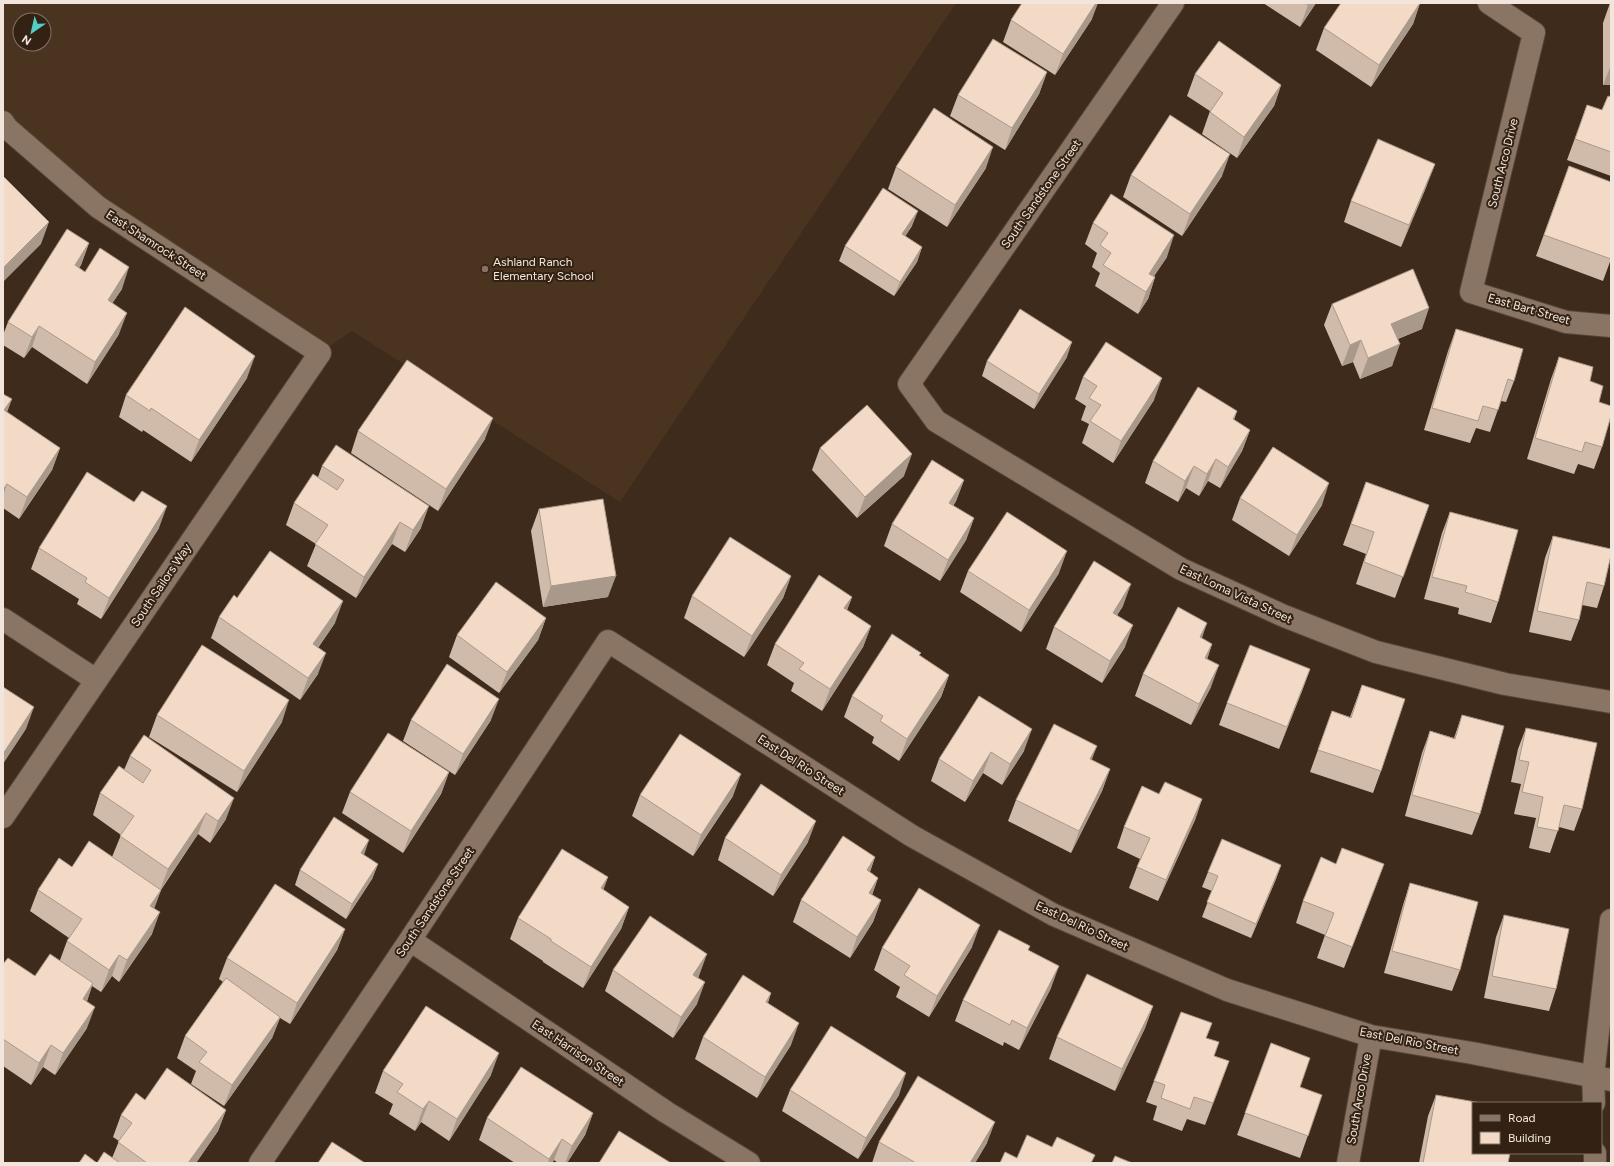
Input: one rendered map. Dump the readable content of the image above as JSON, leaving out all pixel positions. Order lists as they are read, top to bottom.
{
  "streets": {
    "street": [
      "South Arco Drive",
      "South Sandstone Street",
      "East Shamrock Street",
      "East Bart Street",
      "South Sailors Way",
      "East Loma Vista Street",
      "East Del Rio Street",
      "East Harrison Street"
    ]
  },
  "crossings": [
    ["South Arco Drive", "East Bart Street"],
    ["South Arco Drive", "East Del Rio Street"],
    ["South Sandstone Street", "East Loma Vista Street"],
    ["South Sandstone Street", "East Del Rio Street"],
    ["South Sandstone Street", "East Harrison Street"],
    ["East Shamrock Street", "South Sailors Way"]
  ],
  "places": ["Ashland Ranch Elementary School"],
  "legend": ["Road", "Building"],
  "north": "bottom left"
}
